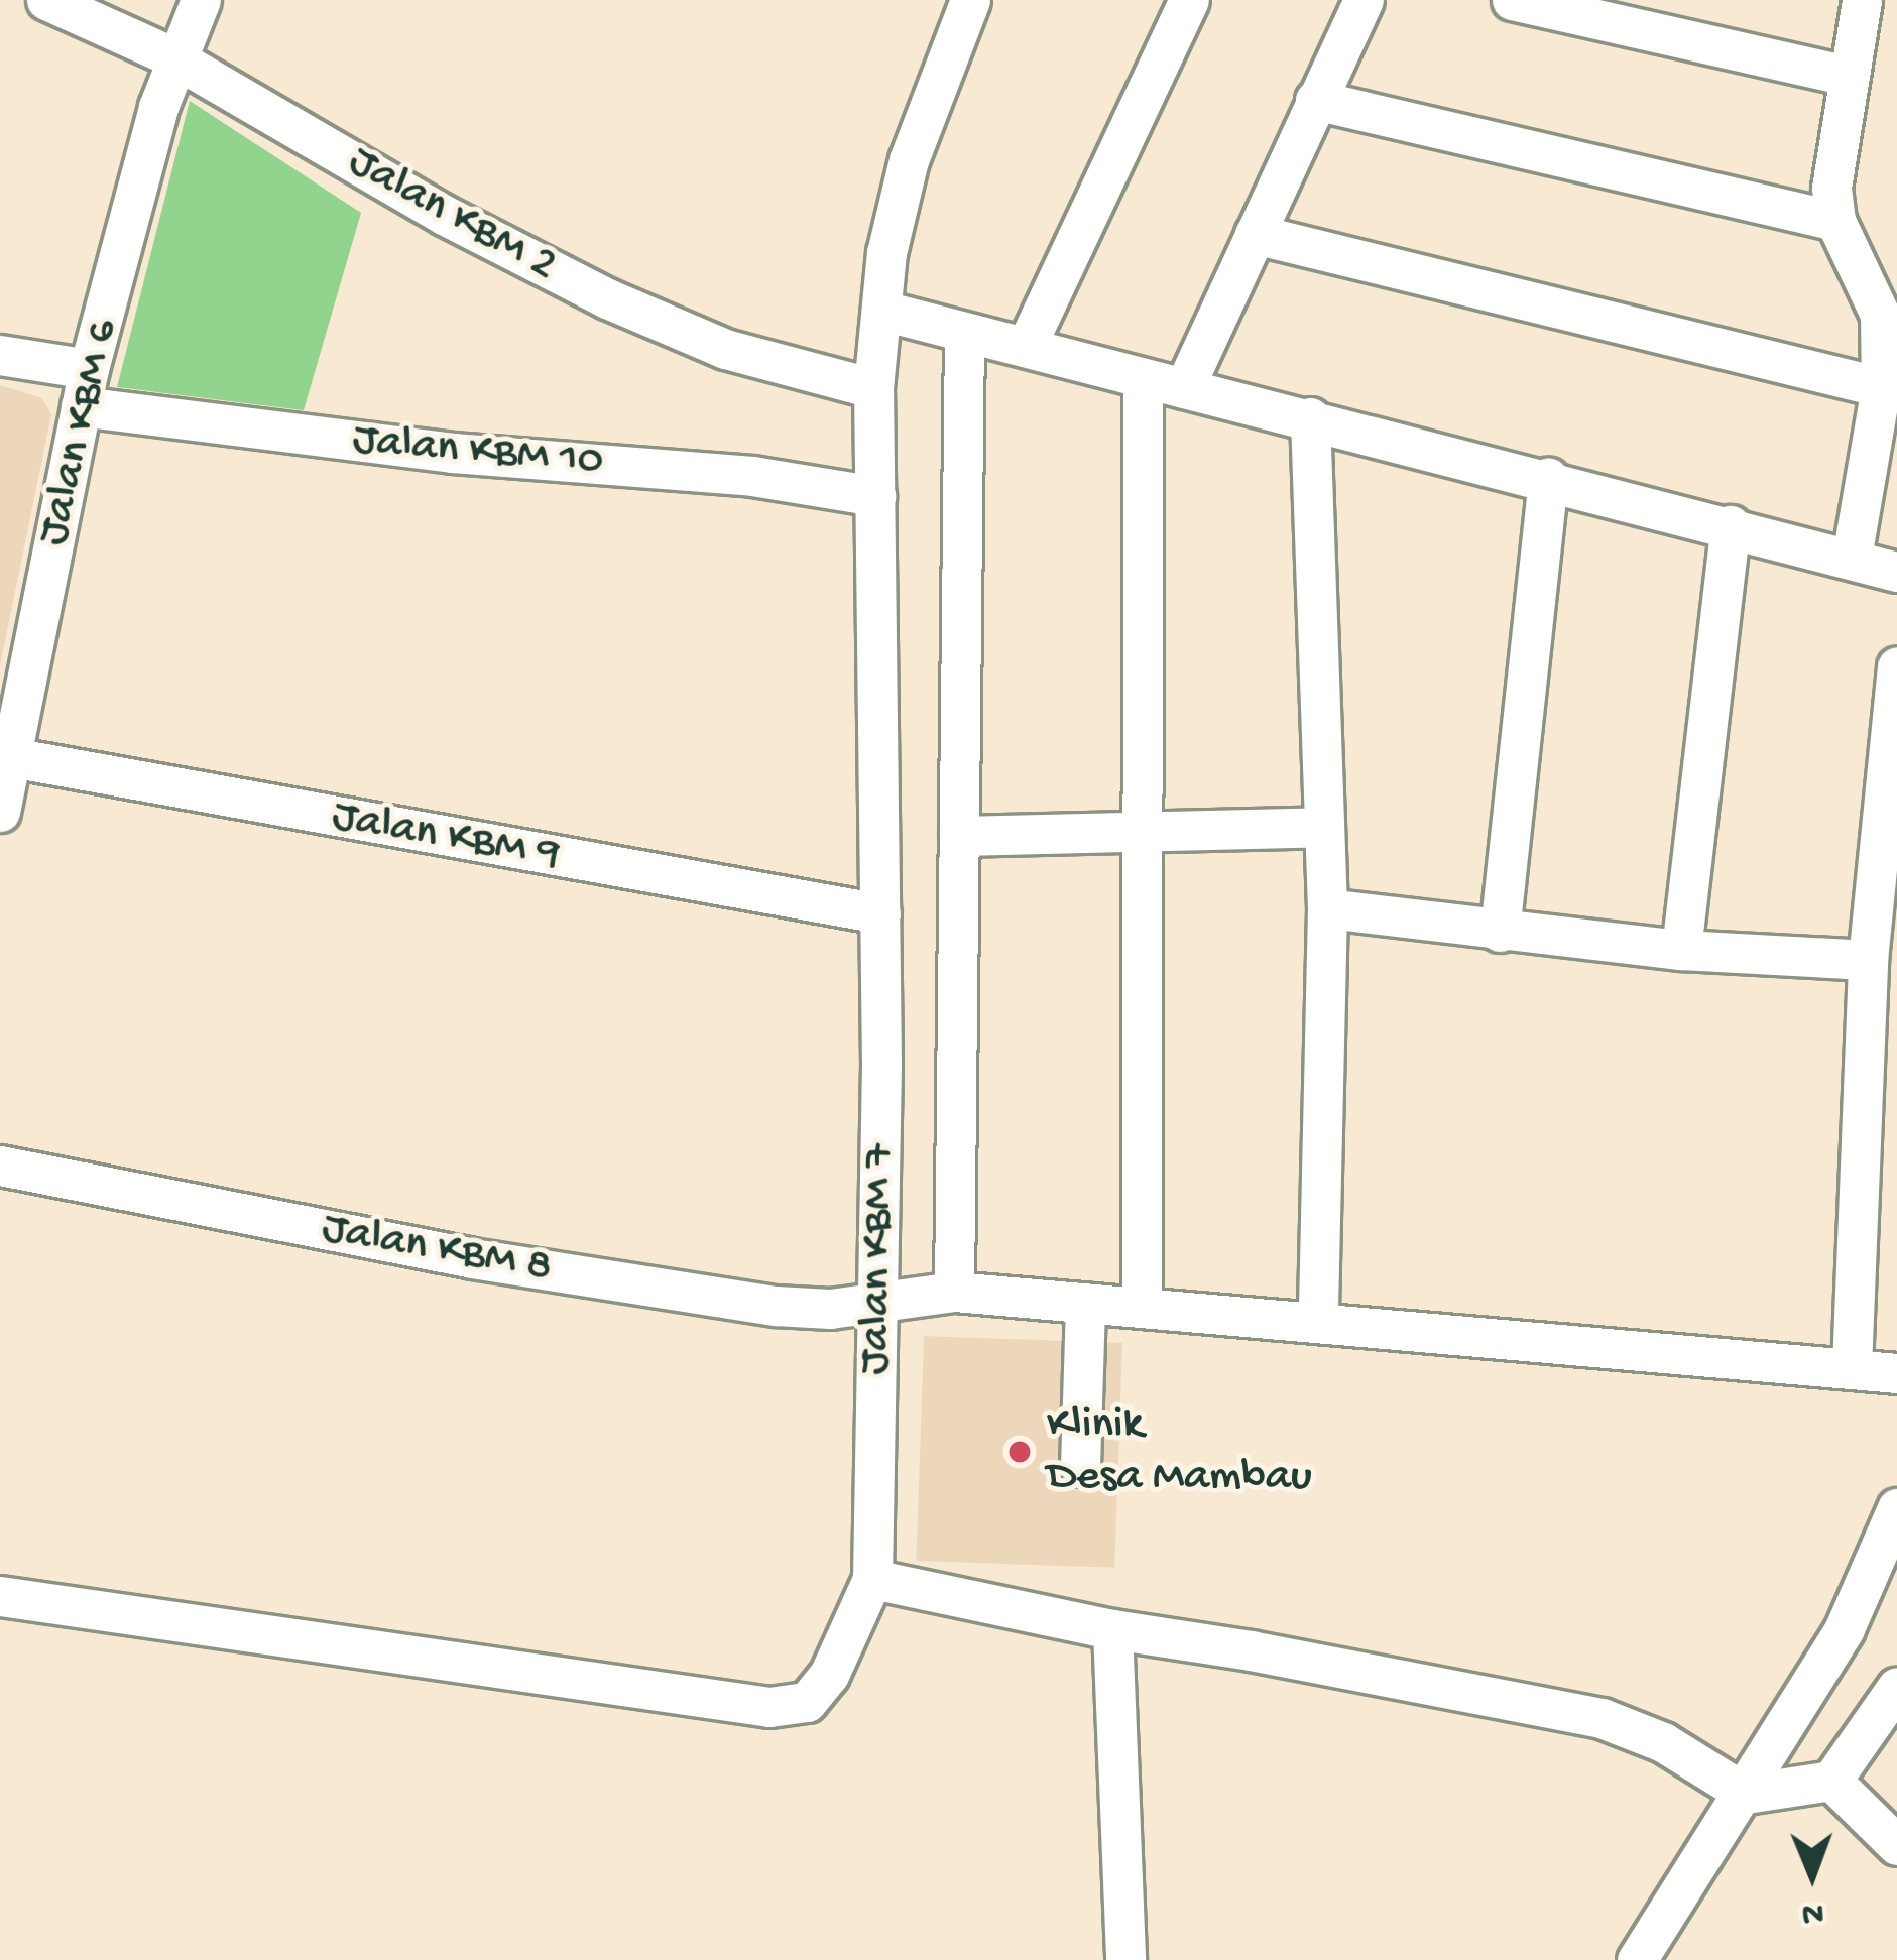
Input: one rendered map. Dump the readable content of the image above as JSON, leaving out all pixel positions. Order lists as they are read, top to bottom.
{
  "streets": {
    "street": [
      "Jalan KBM 2",
      "Jalan KBM 6",
      "Jalan KBM 10",
      "Jalan KBM 9",
      "Jalan KBM 8",
      "Jalan KBM 7"
    ]
  },
  "crossings": [
    ["Jalan KBM 2", "Jalan KBM 6"],
    ["Jalan KBM 2", "Jalan KBM 7"],
    ["Jalan KBM 6", "Jalan KBM 10"],
    ["Jalan KBM 6", "Jalan KBM 9"],
    ["Jalan KBM 10", "Jalan KBM 7"],
    ["Jalan KBM 9", "Jalan KBM 7"],
    ["Jalan KBM 8", "Jalan KBM 7"]
  ],
  "places": ["Klinik Desa Mambau"],
  "north": "bottom"
}
